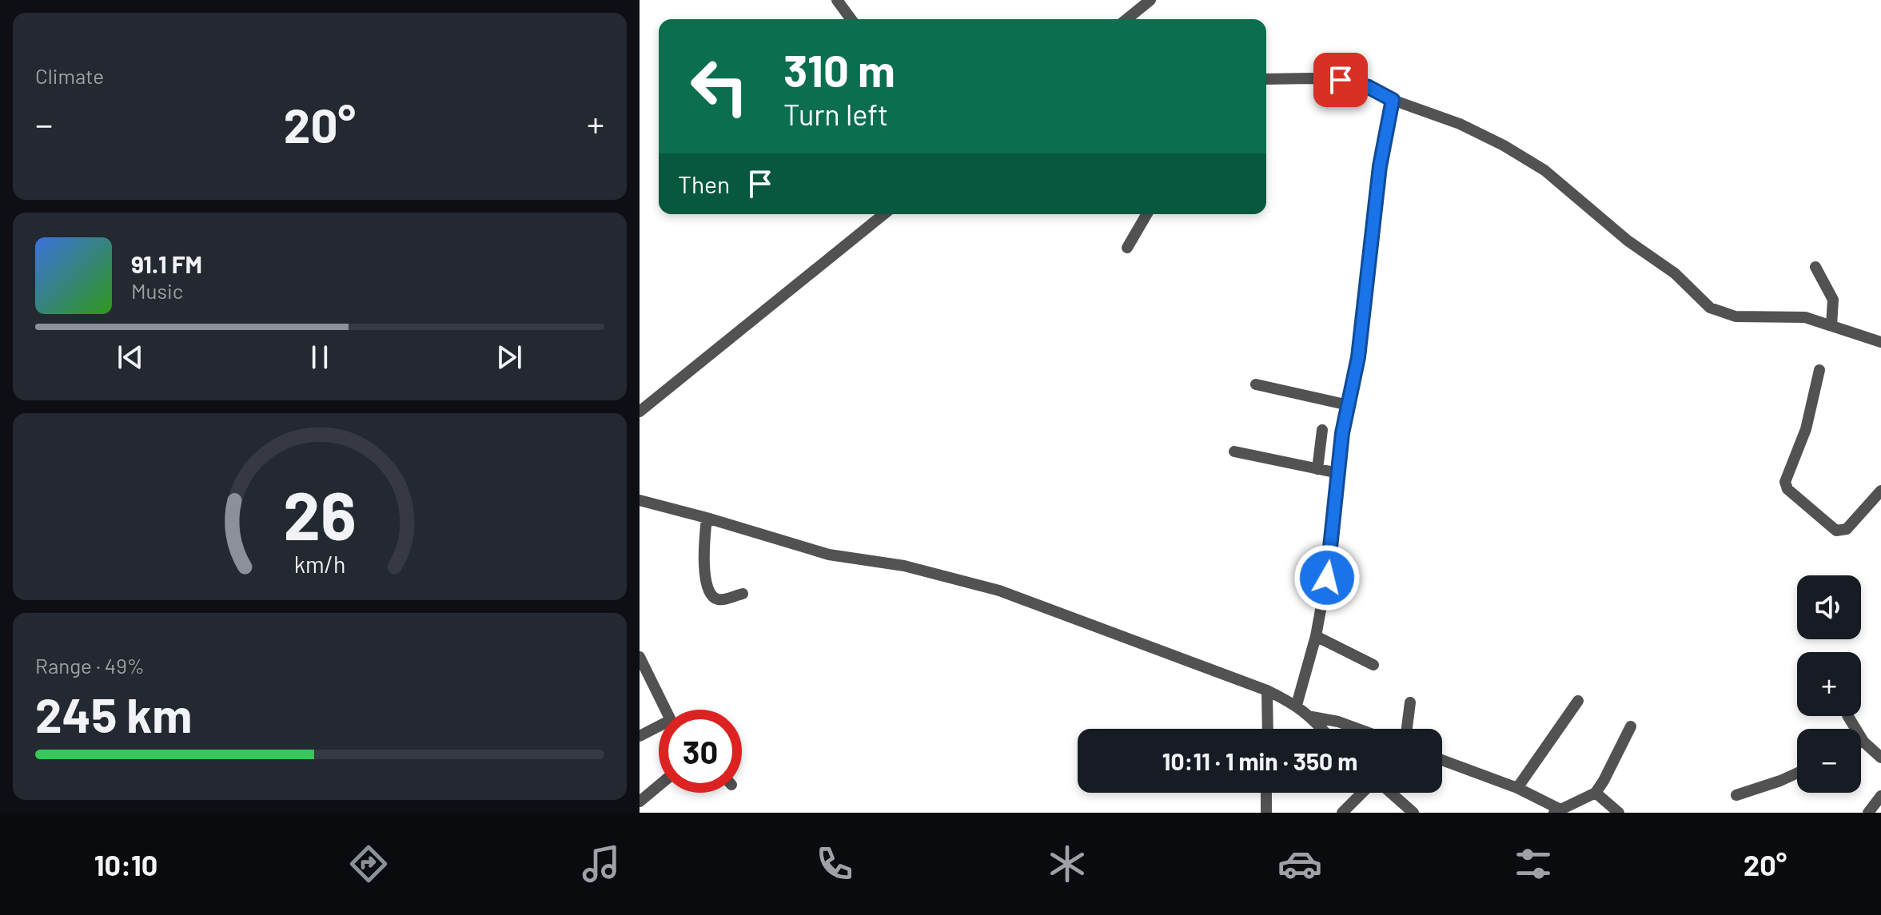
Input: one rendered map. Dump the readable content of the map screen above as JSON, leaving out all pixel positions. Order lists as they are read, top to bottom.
{
  "page": {
    "tile": [
      "Climate",
      ["Range · 49%", "245 km"]
    ],
    "turn": ["310 m", "Turn left"],
    "heat": ["−", "20°", "+"],
    "then": "Then",
    "song": ["91.1 FM", "Music"],
    "map_buttons": ["+", "−"],
    "limit": "30",
    "trip": "10:11 · 1 min · 350 m",
    "tabs": ["10:10", "20°"],
    "gauge": ["26", "km/h"]
  }
}
